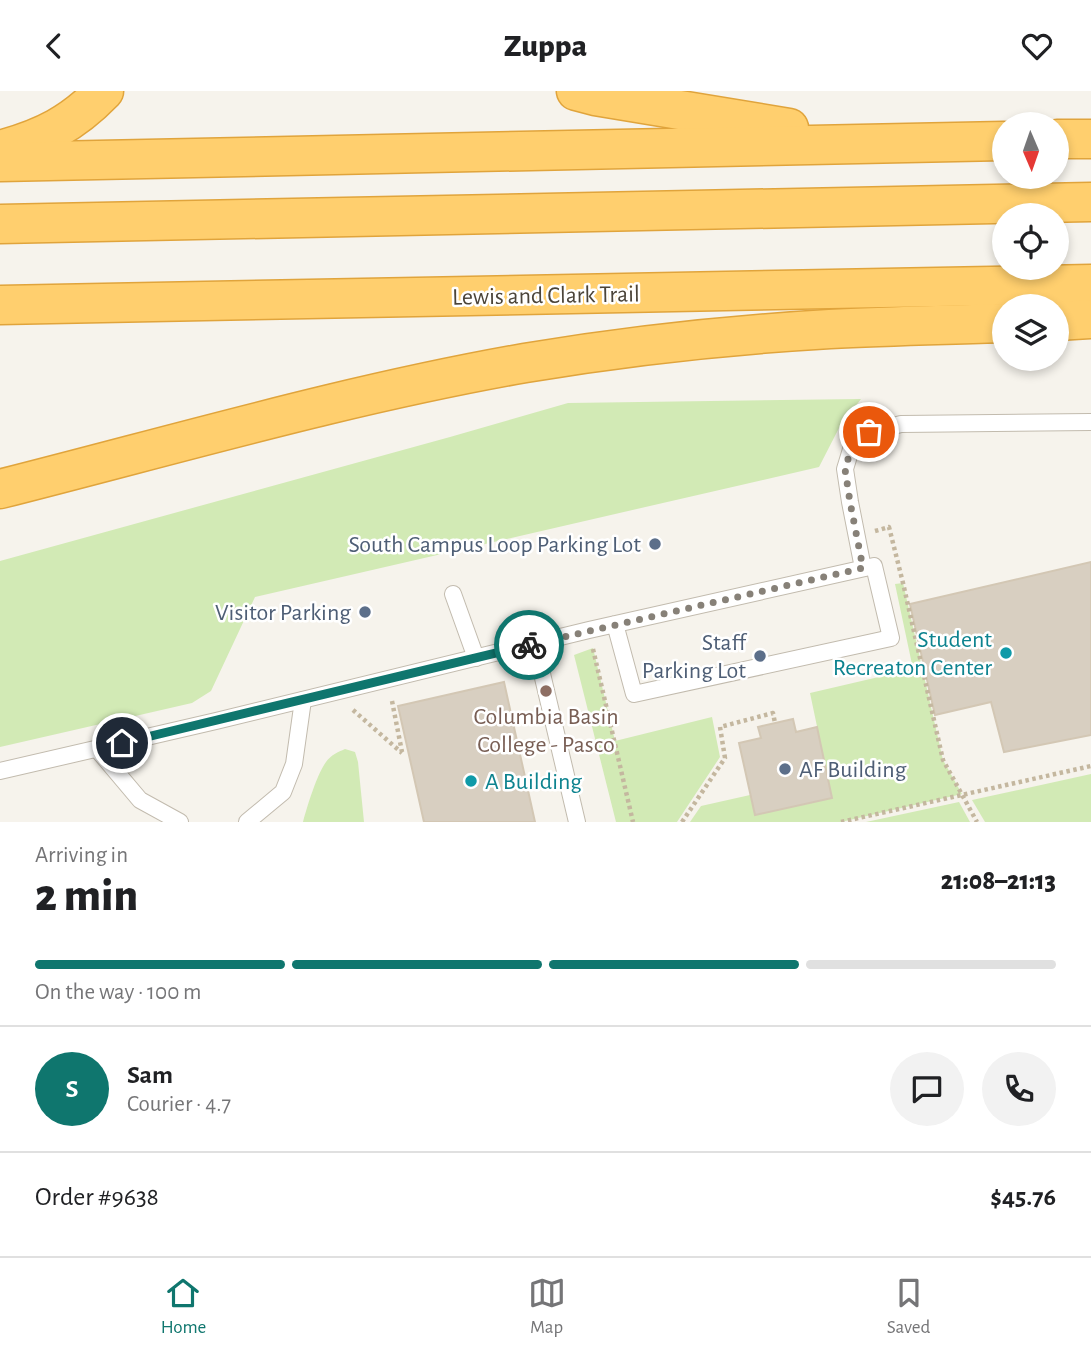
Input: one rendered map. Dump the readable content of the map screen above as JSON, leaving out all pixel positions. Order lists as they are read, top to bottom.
{
  "streets": {
    "highway": ["Lewis and Clark Trail"]
  },
  "places": [
    "South Campus Loop Parking Lot",
    "Visitor Parking",
    "Student Recreaton Center",
    "Staff Parking Lot",
    "Columbia Basin College - Pasco",
    "AF Building",
    "A Building"
  ],
  "north": "bottom",
  "page": {
    "header": "Zuppa",
    "heading": ["2 min", "Arriving in", "21:08–21:13"],
    "panel": [
      "Sam",
      "Courier · 4.7",
      "Order #9638",
      "$45.76"
    ],
    "bar": "On the way · 100 m",
    "round": "S",
    "tabs": ["Home", "Map", "Saved"]
  }
}
